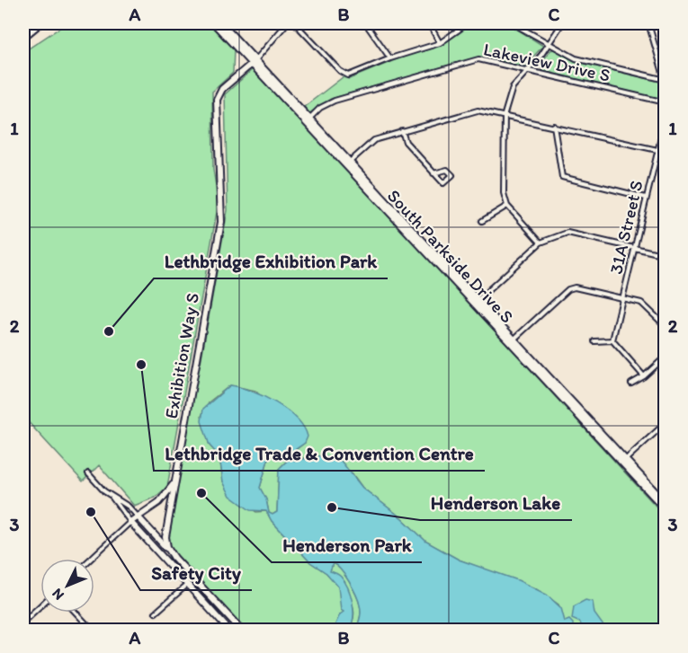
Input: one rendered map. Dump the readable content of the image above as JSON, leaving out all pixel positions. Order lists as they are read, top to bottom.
{
  "streets": {
    "street": [
      "Lakeview Drive S",
      "31A Street S",
      "South Parkside Drive S",
      "Exhibition Way S"
    ]
  },
  "crossings": [
    ["Lakeview Drive S", "South Parkside Drive S"],
    ["South Parkside Drive S", "Exhibition Way S"]
  ],
  "places": [
    "Lethbridge Exhibition Park",
    "Lethbridge Trade & Convention Centre",
    "Henderson Park",
    "Henderson Lake",
    "Safety City"
  ],
  "north": "bottom left",
  "grid": {
    "columns": ["A", "B", "C"],
    "rows": ["1", "2", "3"]
  }
}
